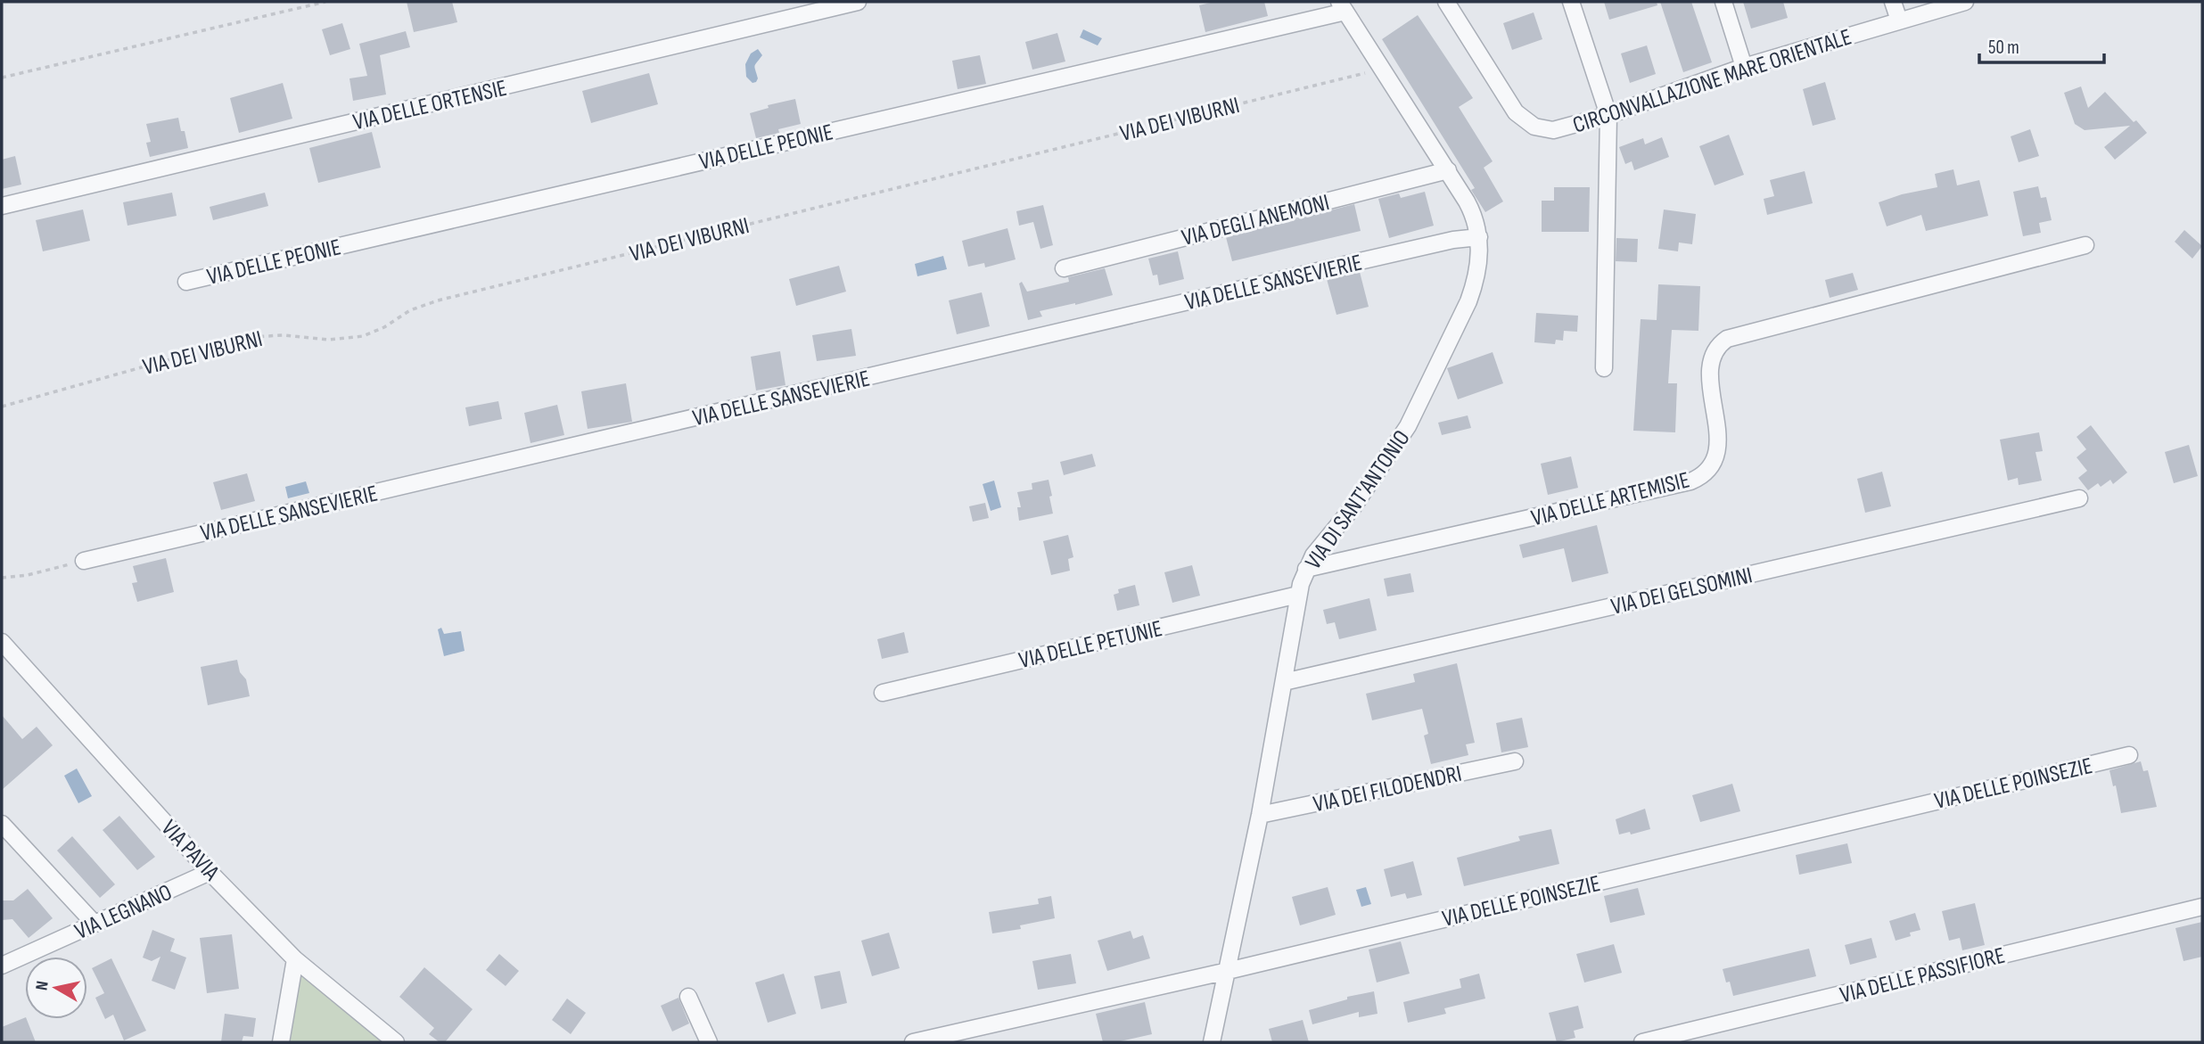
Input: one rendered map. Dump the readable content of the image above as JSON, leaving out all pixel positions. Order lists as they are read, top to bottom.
{
  "streets": {
    "street": [
      "CIRCONVALLAZIONE MARE ORIENTALE",
      "VIA DELLE ORTENSIE",
      "VIA DELLE PEONIE",
      "VIA DEGLI ANEMONI",
      "VIA DELLE SANSEVIERIE",
      "VIA DELLE ARTEMISIE",
      "VIA DI SANT'ANTONIO",
      "VIA DEI GELSOMINI",
      "VIA DELLE PETUNIE",
      "VIA DELLE POINSEZIE",
      "VIA DEI FILODENDRI",
      "VIA PAVIA",
      "VIA LEGNANO",
      "VIA DELLE PASSIFIORE"
    ],
    "path": ["VIA DEI VIBURNI"]
  },
  "crossings": [
    ["VIA DEI VIBURNI", "VIA DI SANT'ANTONIO"],
    ["VIA DELLE PEONIE", "VIA DI SANT'ANTONIO"],
    ["VIA DEGLI ANEMONI", "VIA DI SANT'ANTONIO"],
    ["VIA DELLE SANSEVIERIE", "VIA DI SANT'ANTONIO"],
    ["VIA DELLE ARTEMISIE", "VIA DI SANT'ANTONIO"],
    ["VIA DI SANT'ANTONIO", "VIA DEI GELSOMINI"],
    ["VIA DI SANT'ANTONIO", "VIA DELLE PETUNIE"],
    ["VIA DI SANT'ANTONIO", "VIA DELLE POINSEZIE"],
    ["VIA DI SANT'ANTONIO", "VIA DEI FILODENDRI"],
    ["VIA PAVIA", "VIA LEGNANO"]
  ],
  "scale_bar": "50 m",
  "north": "left"
}
